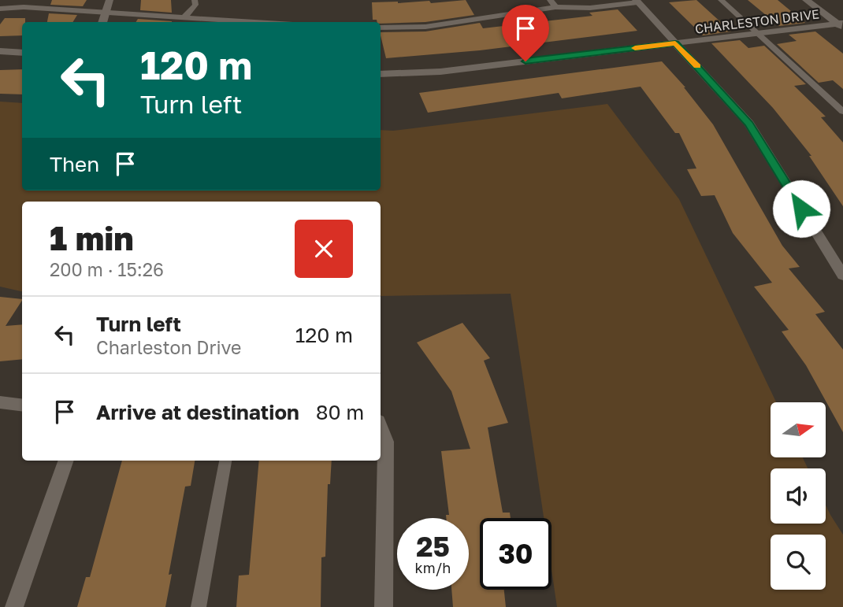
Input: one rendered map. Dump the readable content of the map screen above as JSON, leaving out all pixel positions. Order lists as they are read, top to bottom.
{
  "streets": {
    "street": ["CHARLESTON DRIVE"]
  },
  "north": "right",
  "page": {
    "turn": ["120 m", "Turn left"],
    "then": "Then",
    "heading": ["1 min", "200 m · 15:26"],
    "list": [
      {
        "name": "Turn left",
        "note": "Charleston Drive",
        "value": "120 m"
      },
      {
        "name": "Arrive at destination",
        "value": "80 m"
      }
    ],
    "speed": "25 km/h",
    "limit": "30"
  }
}
